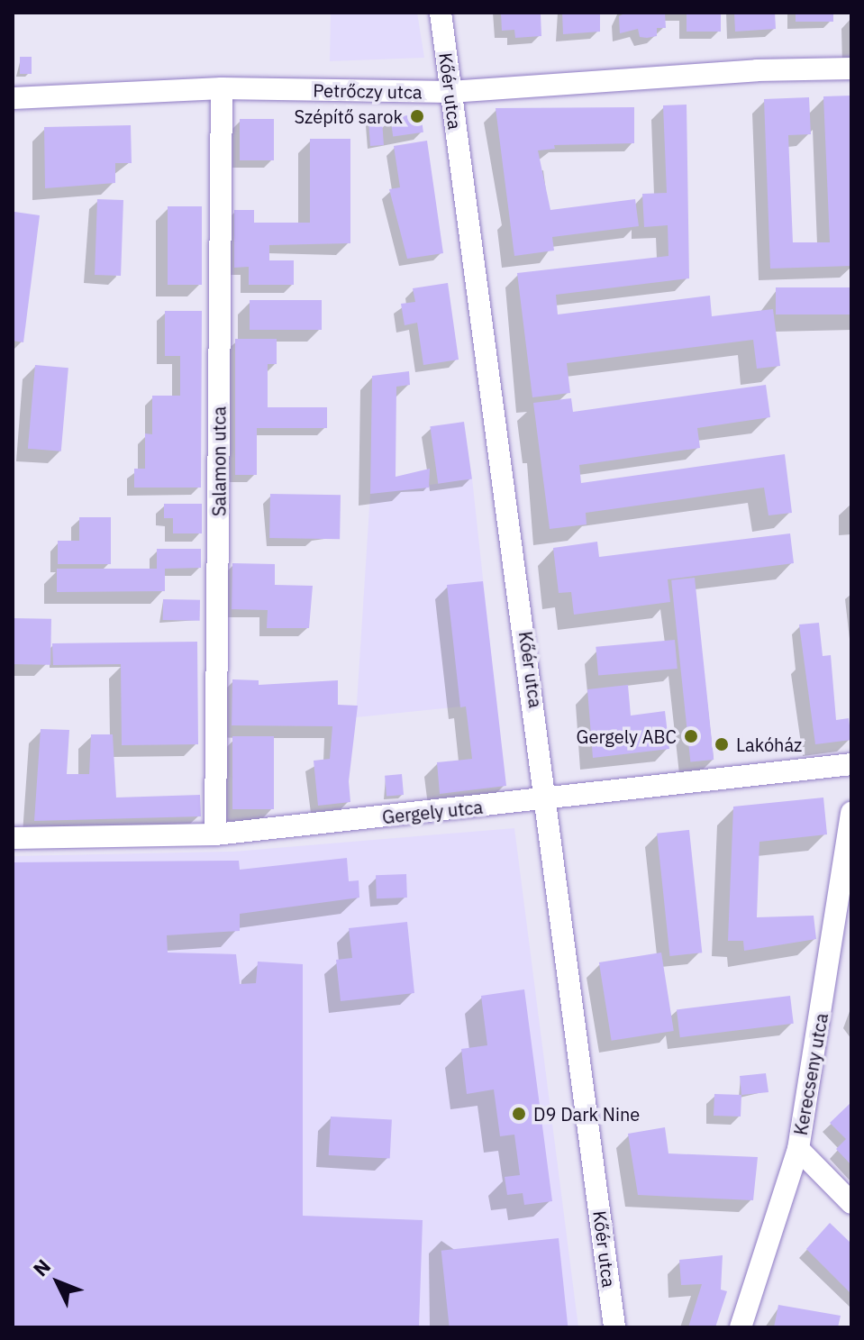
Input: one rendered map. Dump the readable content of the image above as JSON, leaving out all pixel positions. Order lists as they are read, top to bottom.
{
  "streets": {
    "street": [
      "Petrőczy utca",
      "Kőér utca",
      "Salamon utca",
      "Gergely utca",
      "Kerecseny utca"
    ]
  },
  "crossings": [
    ["Petrőczy utca", "Kőér utca"],
    ["Petrőczy utca", "Salamon utca"],
    ["Kőér utca", "Gergely utca"],
    ["Salamon utca", "Gergely utca"]
  ],
  "places": [
    "Szépítő sarok",
    "Gergely ABC",
    "Lakóház",
    "D9 Dark Nine"
  ],
  "north": "top left"
}
